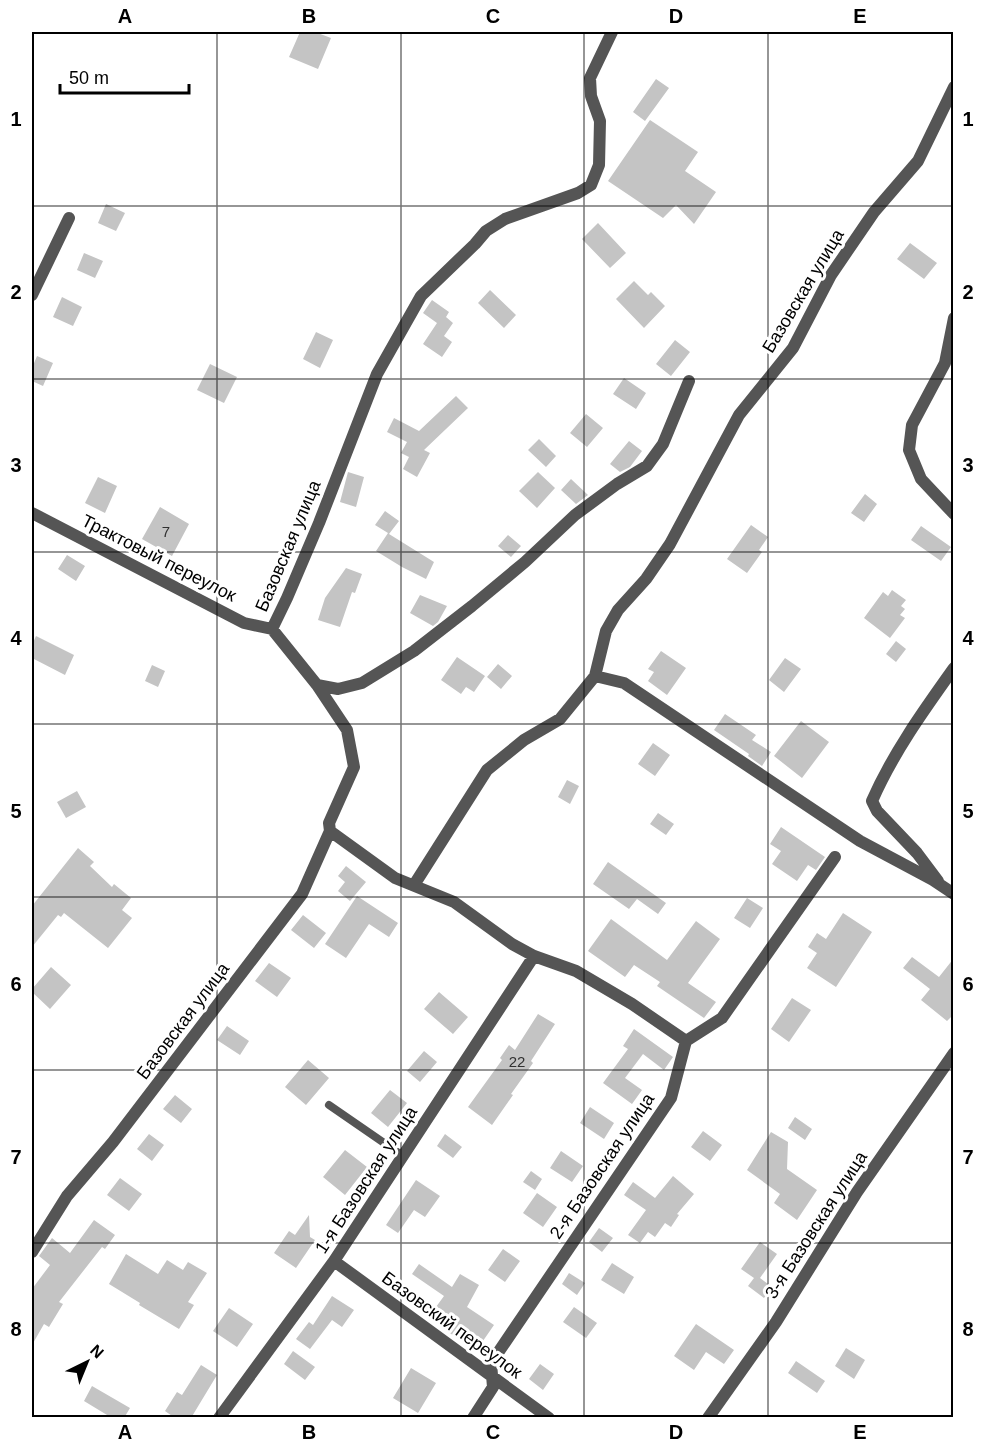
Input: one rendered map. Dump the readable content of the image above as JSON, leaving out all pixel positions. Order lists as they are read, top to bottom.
{
  "streets": {
    "street": [
      "Базовская улица",
      "Трактовый переулок",
      "2-я Базовская улица",
      "1-я Базовская улица",
      "3-я Базовская улица",
      "Базовский переулок"
    ]
  },
  "crossings": [
    ["Базовская улица", "Трактовый переулок"],
    ["2-я Базовская улица", "Базовский переулок"],
    ["1-я Базовская улица", "Базовский переулок"]
  ],
  "house_numbers": ["7", "22"],
  "scale_bar": "50 m",
  "north": "top right",
  "grid": {
    "columns": [
      "A",
      "B",
      "C",
      "D",
      "E"
    ],
    "rows": [
      "1",
      "2",
      "3",
      "4",
      "5",
      "6",
      "7",
      "8"
    ]
  }
}
